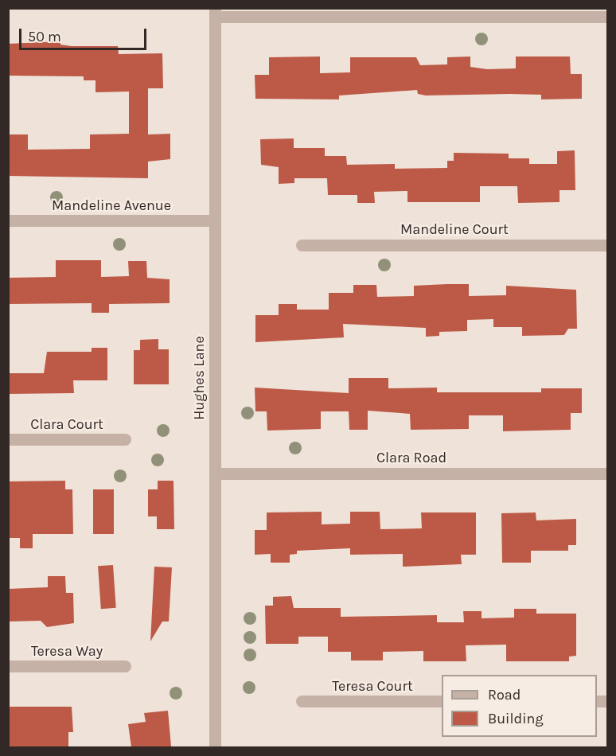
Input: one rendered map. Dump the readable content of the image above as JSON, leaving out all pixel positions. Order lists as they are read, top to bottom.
{
  "streets": {
    "street": [
      "Mandeline Avenue",
      "Mandeline Court",
      "Hughes Lane",
      "Clara Court",
      "Clara Road",
      "Teresa Way",
      "Teresa Court"
    ]
  },
  "crossings": [
    ["Mandeline Avenue", "Hughes Lane"],
    ["Hughes Lane", "Clara Road"]
  ],
  "legend": ["Road", "Building"],
  "scale_bar": "50 m"
}
